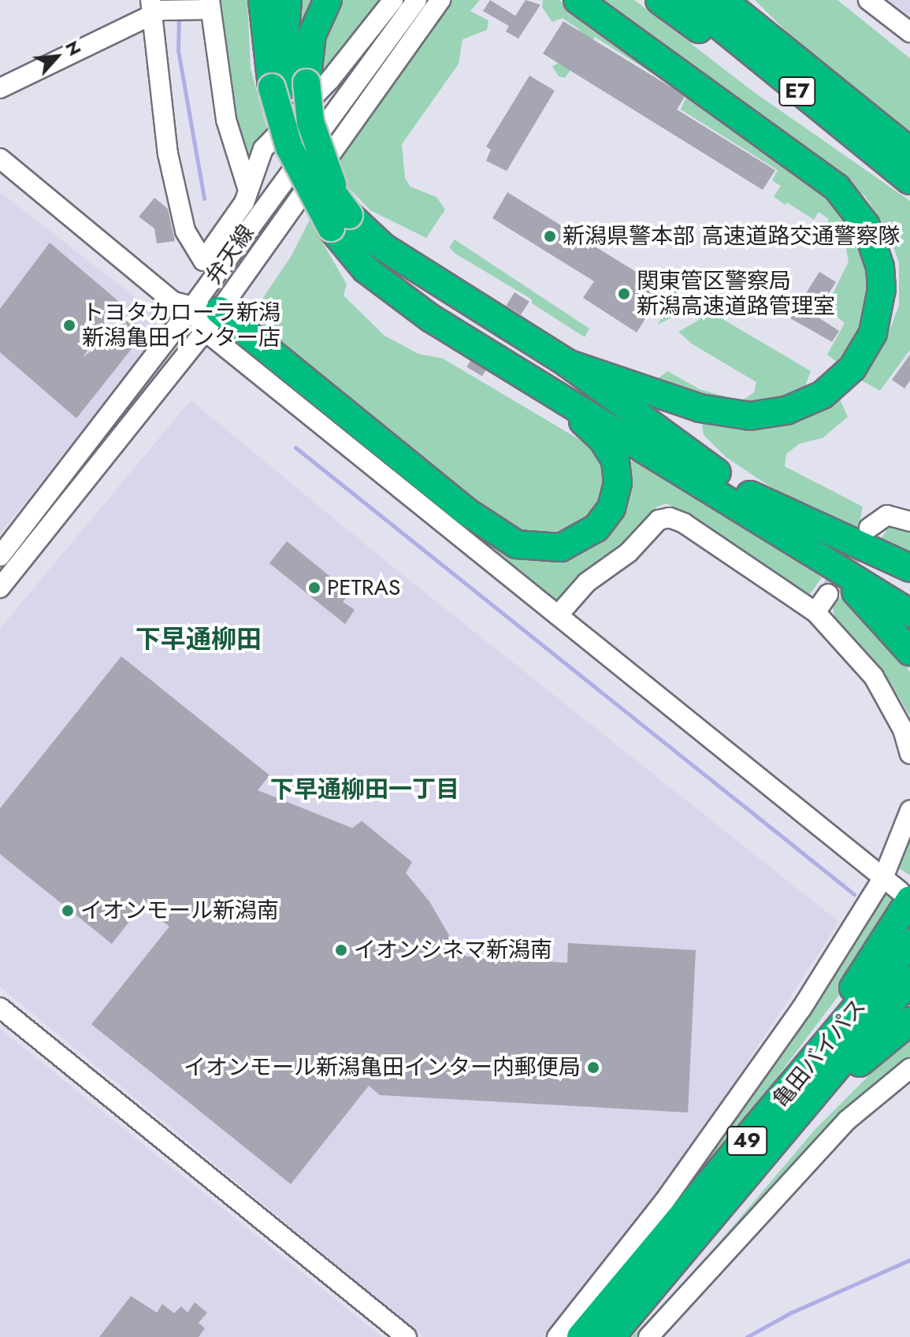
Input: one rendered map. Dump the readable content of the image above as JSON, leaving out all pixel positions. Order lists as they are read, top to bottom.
{
  "streets": {
    "highway": ["E7", "亀田バイパス", "49"],
    "street": ["弁天線"]
  },
  "districts": ["下早通柳田", "下早通柳田一丁目"],
  "places": [
    "新潟県警本部 高速道路交通警察隊",
    "関東管区警察局 新潟高速道路管理室",
    "トヨタカローラ新潟 新潟亀田インター店",
    "PETRAS",
    "イオンモール新潟南",
    "イオンシネマ新潟南",
    "イオンモール新潟亀田インター内郵便局"
  ],
  "north": "top right"
}
